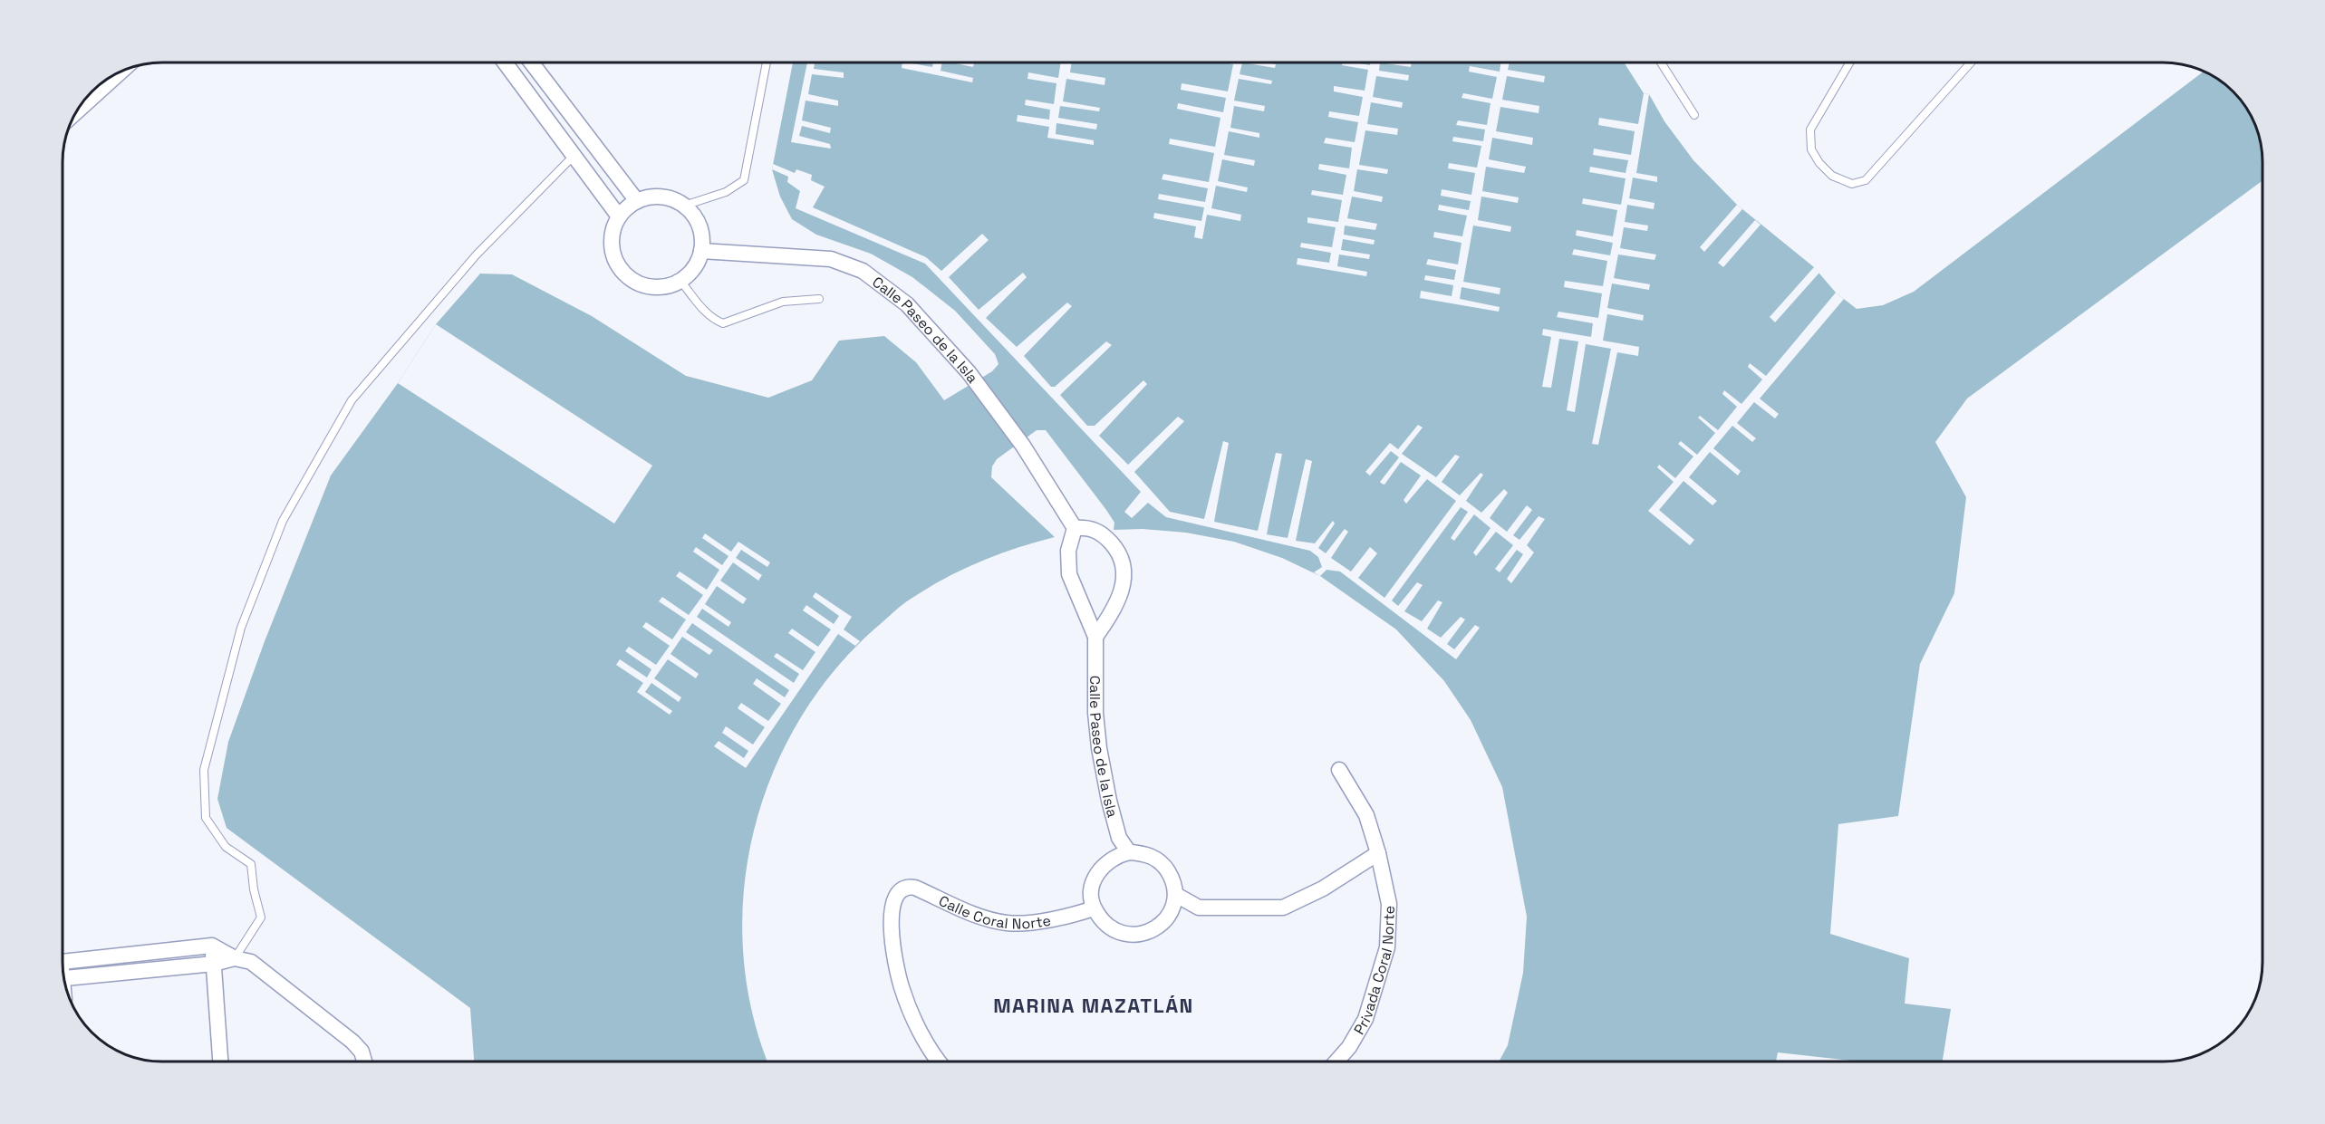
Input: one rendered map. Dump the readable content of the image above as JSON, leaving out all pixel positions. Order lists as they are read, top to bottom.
{
  "streets": {
    "street": ["Calle Paseo de la Isla", "Calle Coral Norte", "Privada Coral Norte"]
  },
  "crossings": [
    ["Calle Paseo de la Isla", "Calle Coral Norte"]
  ],
  "districts": ["MARINA MAZATLÁN"]
}
